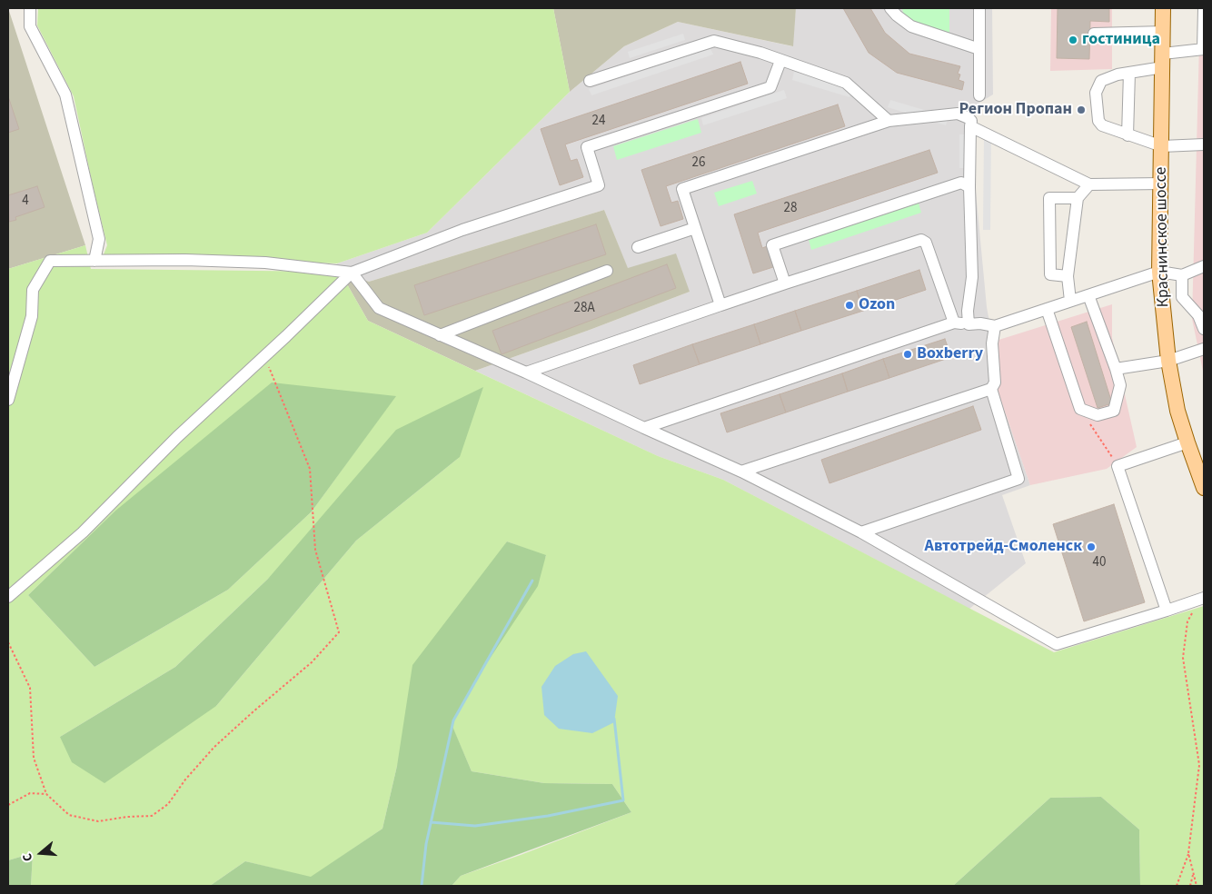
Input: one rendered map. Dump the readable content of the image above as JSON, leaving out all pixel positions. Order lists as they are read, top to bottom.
{
  "streets": {
    "main road": ["Краснинское шоссе"]
  },
  "places": [
    "гостиница",
    "Регион Пропан",
    "Ozon",
    "Boxberry",
    "Автотрейд-Смоленск"
  ],
  "house_numbers": [
    "24",
    "26",
    "4",
    "28",
    "28А",
    "40"
  ],
  "north": "left"
}
